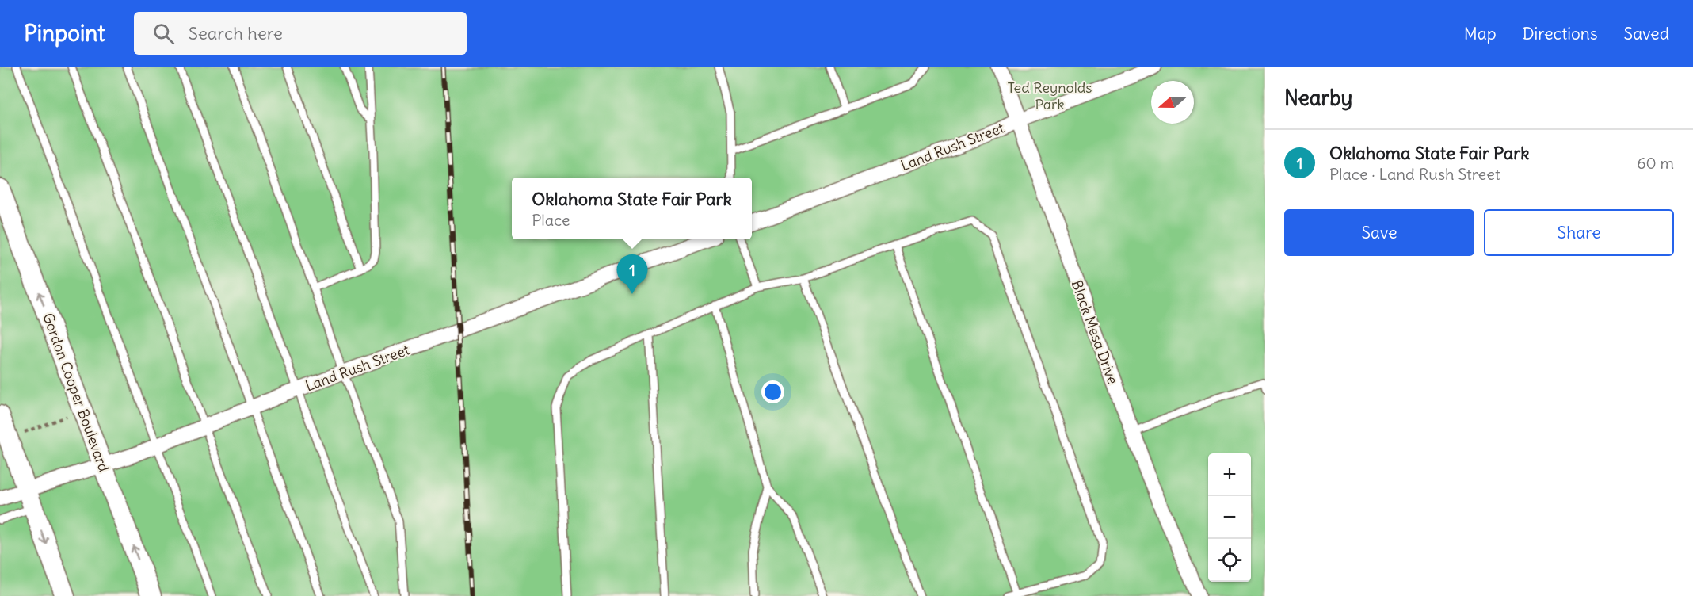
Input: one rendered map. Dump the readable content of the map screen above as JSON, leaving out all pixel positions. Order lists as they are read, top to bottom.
{
  "streets": {
    "street": ["Land Rush Street", "Black Mesa Drive", "Gordon Cooper Boulevard"]
  },
  "crossings": [
    ["Land Rush Street", "Black Mesa Drive"],
    ["Land Rush Street", "Gordon Cooper Boulevard"]
  ],
  "parks": ["Ted Reynolds Park"],
  "north": "left",
  "page": {
    "header": "Pinpoint",
    "search": "Search here",
    "nav": ["Map", "Directions", "Saved"],
    "heading": "Nearby",
    "list": [
      {
        "mark": "1",
        "name": "Oklahoma State Fair Park",
        "note": "Place · Land Rush Street",
        "value": "60 m"
      }
    ],
    "popup": ["Oklahoma State Fair Park", "Place"],
    "buttons": ["Save", "Share"],
    "pins": "1",
    "map_buttons": ["+", "−"]
  }
}
